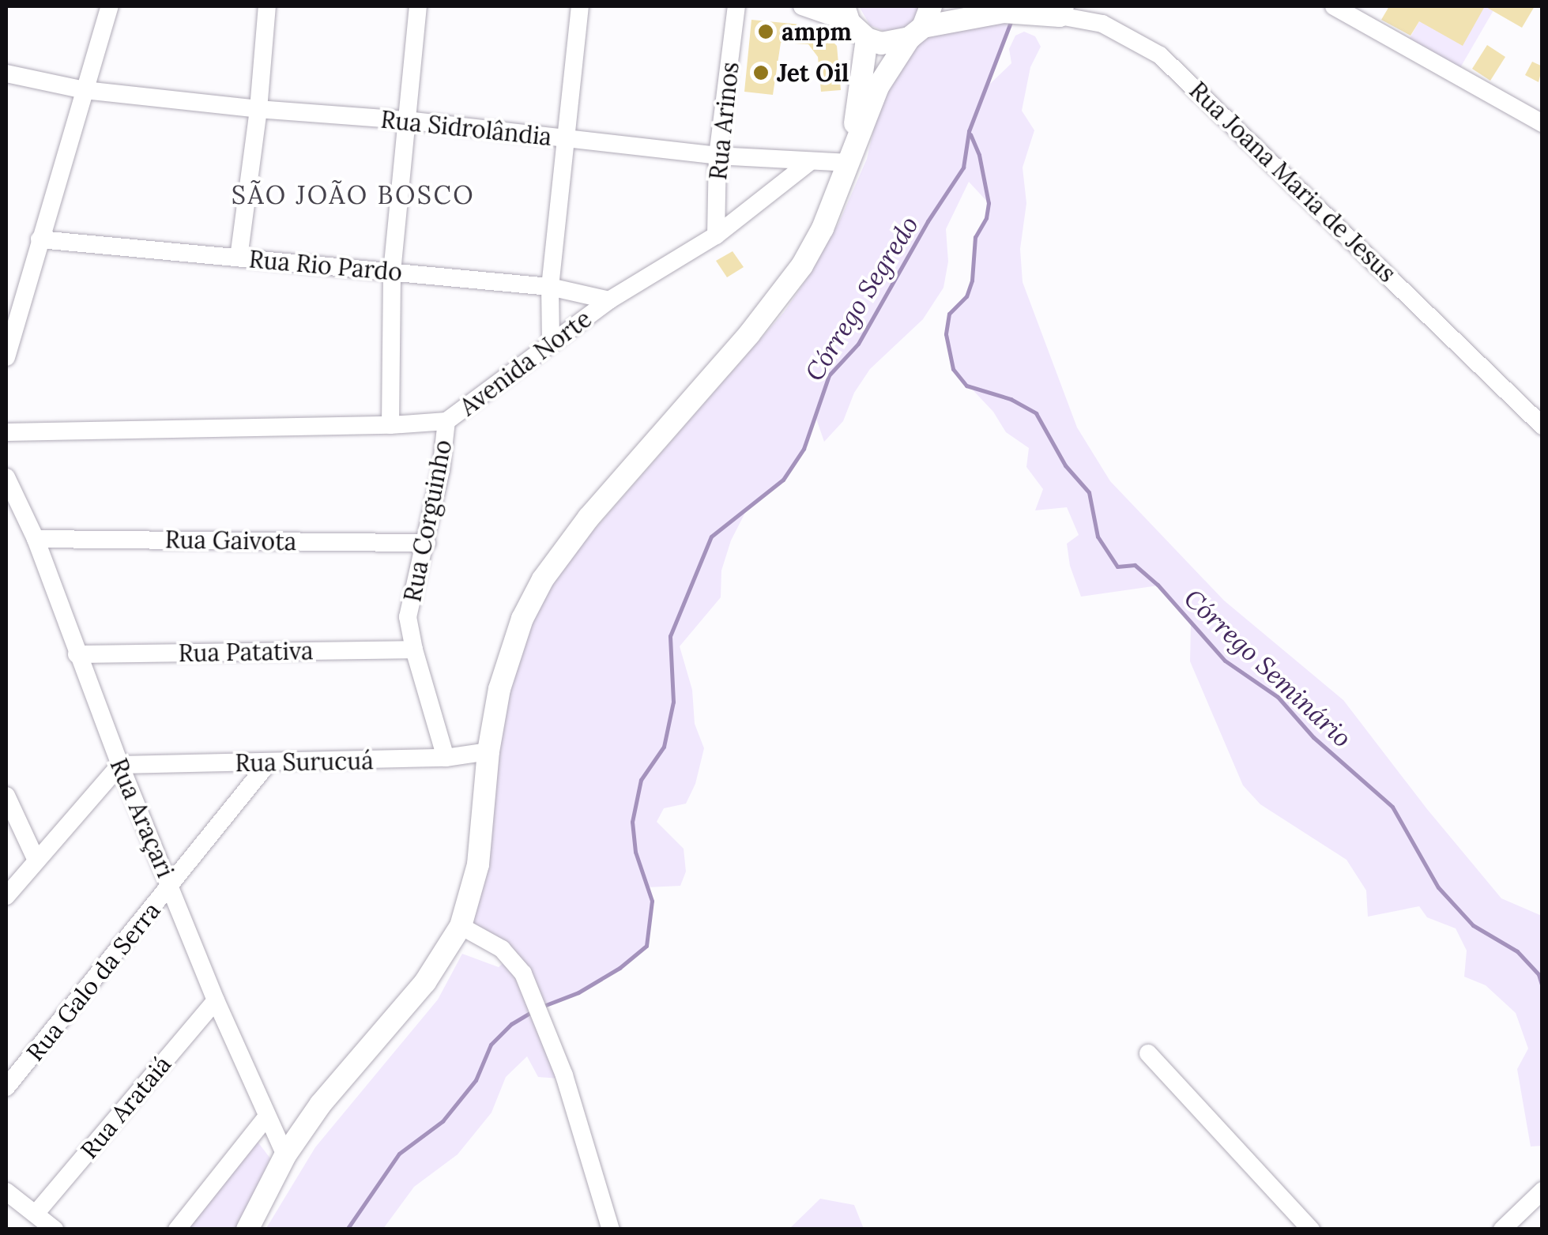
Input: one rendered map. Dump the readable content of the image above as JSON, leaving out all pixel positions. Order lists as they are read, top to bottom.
{
  "streets": {
    "main road": ["Rua Joana Maria de Jesus"],
    "street": [
      "Rua Arinos",
      "Rua Sidrolândia",
      "Rua Rio Pardo",
      "Avenida Norte",
      "Rua Corguinho",
      "Rua Gaivota",
      "Rua Patativa",
      "Rua Surucuá",
      "Rua Araçari",
      "Rua Galo da Serra",
      "Rua Arataiá"
    ]
  },
  "crossings": [
    ["Rua Arinos", "Rua Sidrolândia"],
    ["Rua Arinos", "Avenida Norte"],
    ["Rua Sidrolândia", "Avenida Norte"],
    ["Rua Rio Pardo", "Avenida Norte"],
    ["Avenida Norte", "Rua Corguinho"],
    ["Rua Corguinho", "Rua Gaivota"],
    ["Rua Corguinho", "Rua Patativa"],
    ["Rua Corguinho", "Rua Surucuá"],
    ["Rua Gaivota", "Rua Araçari"],
    ["Rua Patativa", "Rua Araçari"],
    ["Rua Surucuá", "Rua Araçari"],
    ["Rua Surucuá", "Rua Galo da Serra"],
    ["Rua Araçari", "Rua Galo da Serra"],
    ["Rua Araçari", "Rua Arataiá"]
  ],
  "districts": ["SÃO JOÃO BOSCO"],
  "water": ["Córrego Segredo", "Córrego Seminário"],
  "places": ["ampm", "Jet Oil"]
}
